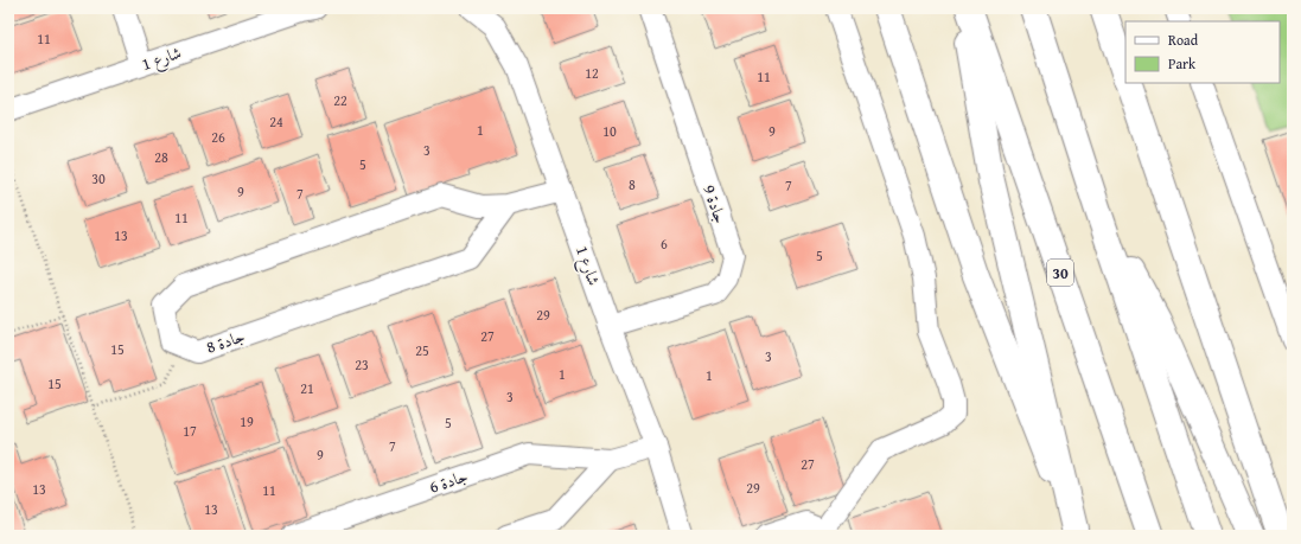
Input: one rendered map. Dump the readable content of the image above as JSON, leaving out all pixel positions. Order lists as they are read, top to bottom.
{
  "streets": {
    "main road": ["30"],
    "street": [
      "شارع 1",
      "جادة 9",
      "جادة 8",
      "جادة 6"
    ]
  },
  "crossings": [
    ["شارع 1", "جادة 9"],
    ["شارع 1", "جادة 8"],
    ["شارع 1", "جادة 6"]
  ],
  "house_numbers": [
    "11",
    "12",
    "11",
    "22",
    "24",
    "1",
    "10",
    "9",
    "26",
    "3",
    "28",
    "5",
    "30",
    "8",
    "7",
    "9",
    "7",
    "11",
    "13",
    "6",
    "5",
    "29",
    "27",
    "15",
    "25",
    "3",
    "23",
    "1",
    "1",
    "15",
    "21",
    "3",
    "19",
    "5",
    "17",
    "7",
    "9",
    "27",
    "29",
    "13",
    "11",
    "13"
  ],
  "legend": ["Road", "Park"]
}
